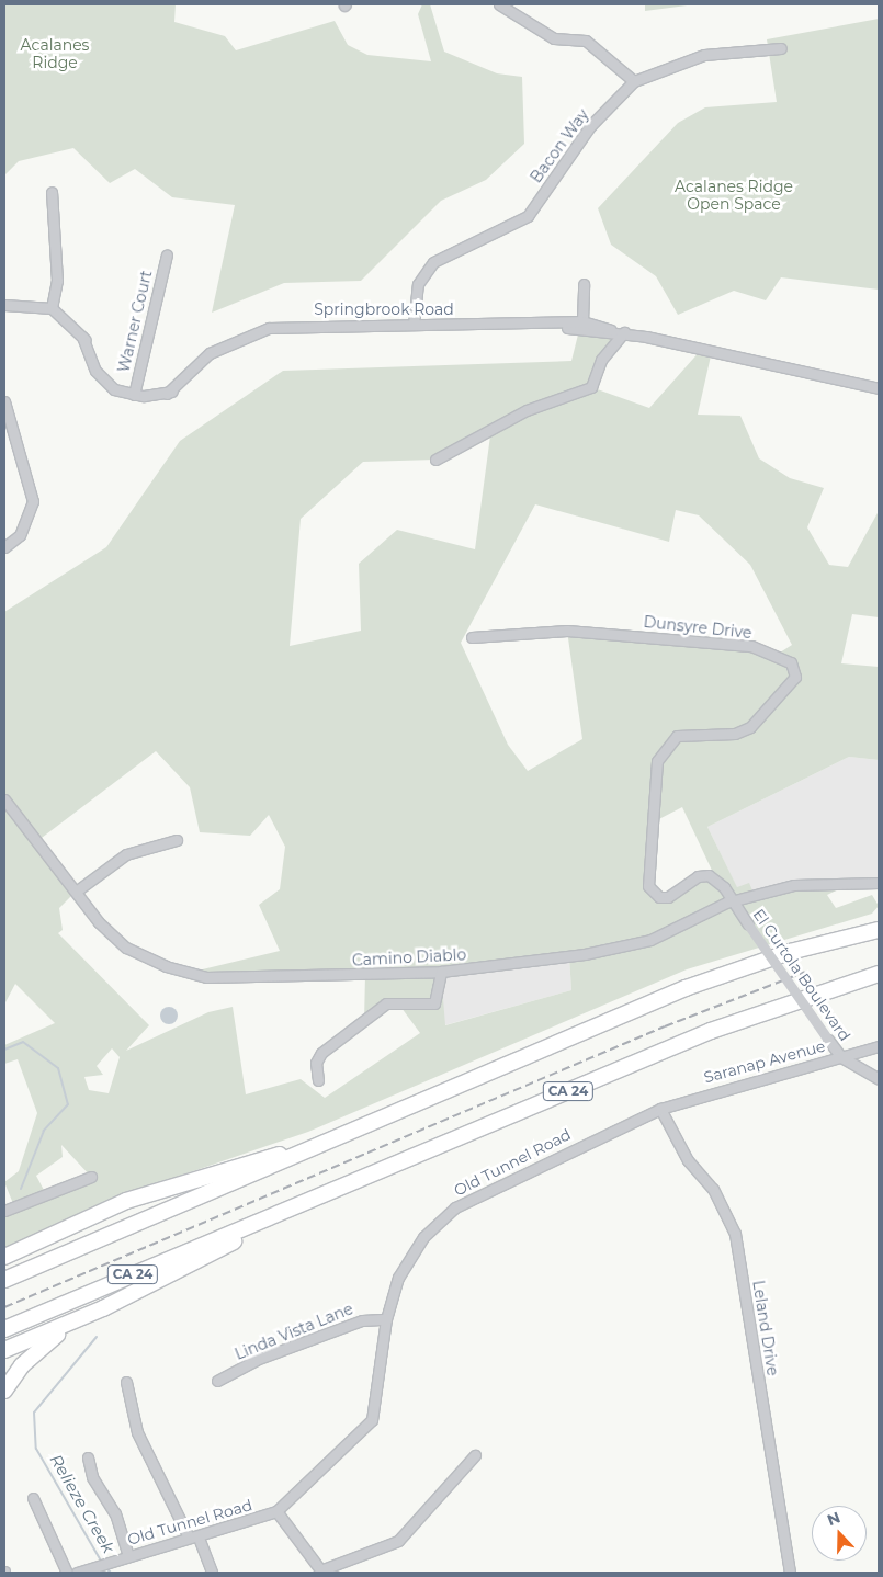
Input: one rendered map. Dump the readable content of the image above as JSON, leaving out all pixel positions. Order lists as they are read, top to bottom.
{
  "streets": {
    "highway": ["CA 24"],
    "street": [
      "Bacon Way",
      "Springbrook Road",
      "Warner Court",
      "Dunsyre Drive",
      "Camino Diablo",
      "El Curtola Boulevard",
      "Saranap Avenue",
      "Old Tunnel Road",
      "Leland Drive",
      "Linda Vista Lane"
    ]
  },
  "crossings": [
    ["Bacon Way", "Springbrook Road"],
    ["Springbrook Road", "Warner Court"],
    ["Dunsyre Drive", "Camino Diablo"],
    ["Dunsyre Drive", "El Curtola Boulevard"],
    ["Camino Diablo", "El Curtola Boulevard"],
    ["El Curtola Boulevard", "Saranap Avenue"],
    ["Saranap Avenue", "Old Tunnel Road"],
    ["Saranap Avenue", "Leland Drive"],
    ["Old Tunnel Road", "Leland Drive"],
    ["Old Tunnel Road", "Linda Vista Lane"]
  ],
  "water": ["Relieze Creek"],
  "parks": ["Acalanes Ridge", "Acalanes Ridge Open Space"],
  "north": "top"
}
